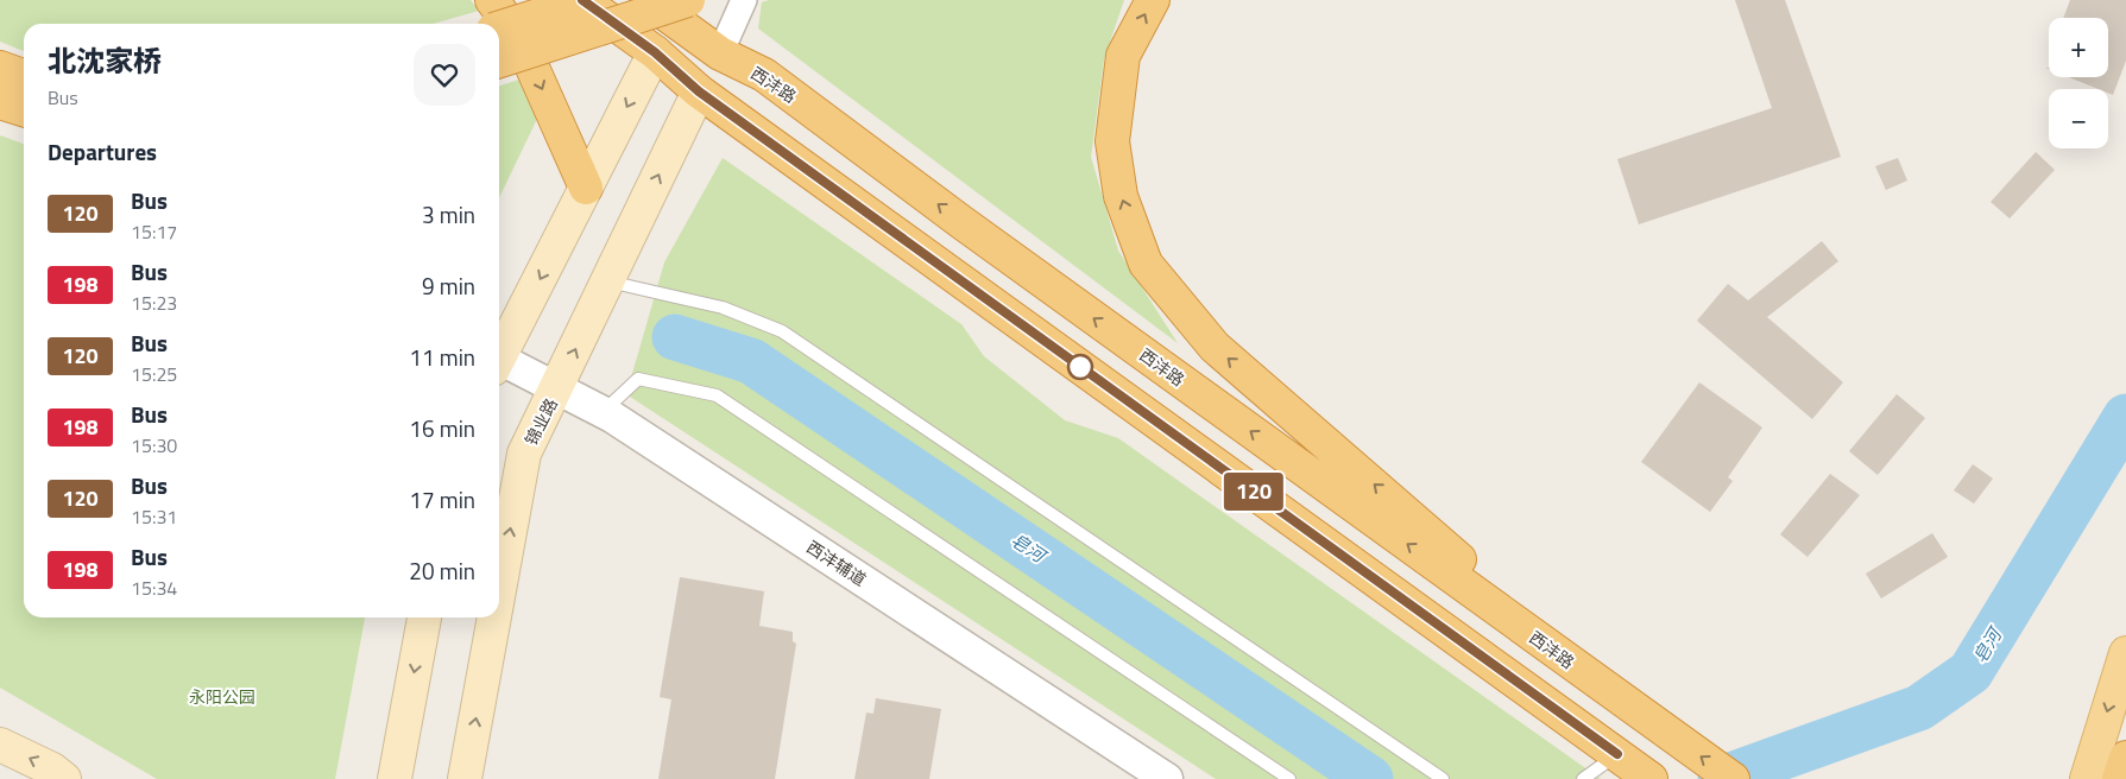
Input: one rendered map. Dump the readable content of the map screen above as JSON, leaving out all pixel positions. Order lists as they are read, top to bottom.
{
  "streets": {
    "highway": ["西沣路"],
    "main road": ["锦业路"],
    "street": ["西沣辅道"]
  },
  "crossings": [
    ["锦业路", "西沣辅道"]
  ],
  "water": ["皂河"],
  "parks": ["永阳公园"],
  "lines": ["bus line 120"],
  "page": {
    "on_map": "120",
    "map_buttons": ["+", "−"],
    "heading": [
      ["北沈家桥", "Bus"],
      "Departures"
    ],
    "list": [
      {
        "mark": "120",
        "name": "Bus",
        "note": "15:17",
        "value": "3 min"
      },
      {
        "mark": "198",
        "name": "Bus",
        "note": "15:23",
        "value": "9 min"
      },
      {
        "mark": "120",
        "name": "Bus",
        "note": "15:25",
        "value": "11 min"
      },
      {
        "mark": "198",
        "name": "Bus",
        "note": "15:30",
        "value": "16 min"
      },
      {
        "mark": "120",
        "name": "Bus",
        "note": "15:31",
        "value": "17 min"
      },
      {
        "mark": "198",
        "name": "Bus",
        "note": "15:34",
        "value": "20 min"
      }
    ]
  }
}
